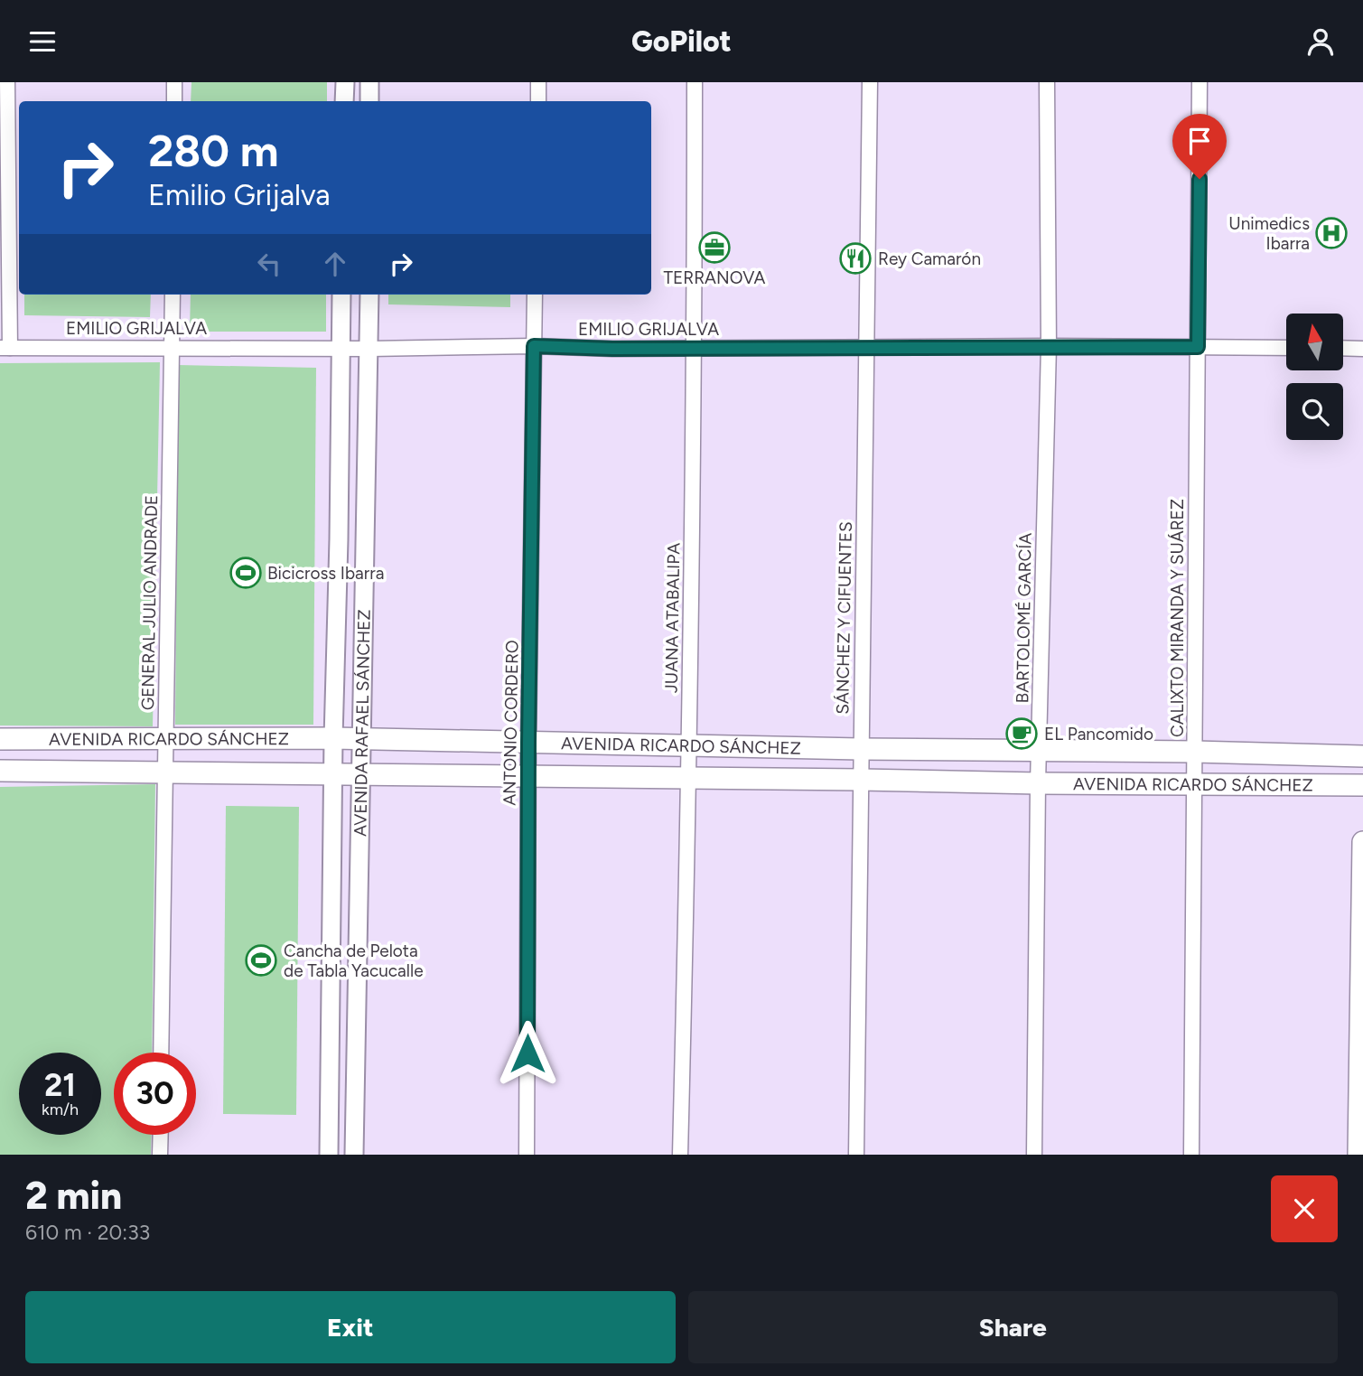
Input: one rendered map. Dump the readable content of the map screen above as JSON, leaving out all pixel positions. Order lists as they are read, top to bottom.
{
  "streets": {
    "main road": ["AVENIDA RICARDO SÁNCHEZ"],
    "street": [
      "EMILIO GRIJALVA",
      "GENERAL JULIO ANDRADE",
      "JUANA ATABALIPA",
      "SÁNCHEZ Y CIFUENTES",
      "BARTOLOMÉ GARCÍA",
      "CALIXTO MIRANDA Y SUÁREZ",
      "AVENIDA RAFAEL SÁNCHEZ",
      "ANTONIO CORDERO"
    ]
  },
  "crossings": [
    ["EMILIO GRIJALVA", "GENERAL JULIO ANDRADE"],
    ["EMILIO GRIJALVA", "JUANA ATABALIPA"],
    ["EMILIO GRIJALVA", "SÁNCHEZ Y CIFUENTES"],
    ["EMILIO GRIJALVA", "BARTOLOMÉ GARCÍA"],
    ["EMILIO GRIJALVA", "CALIXTO MIRANDA Y SUÁREZ"],
    ["EMILIO GRIJALVA", "AVENIDA RAFAEL SÁNCHEZ"],
    ["EMILIO GRIJALVA", "ANTONIO CORDERO"],
    ["GENERAL JULIO ANDRADE", "AVENIDA RICARDO SÁNCHEZ"],
    ["JUANA ATABALIPA", "AVENIDA RICARDO SÁNCHEZ"],
    ["SÁNCHEZ Y CIFUENTES", "AVENIDA RICARDO SÁNCHEZ"],
    ["BARTOLOMÉ GARCÍA", "AVENIDA RICARDO SÁNCHEZ"],
    ["CALIXTO MIRANDA Y SUÁREZ", "AVENIDA RICARDO SÁNCHEZ"],
    ["AVENIDA RAFAEL SÁNCHEZ", "AVENIDA RICARDO SÁNCHEZ"],
    ["ANTONIO CORDERO", "AVENIDA RICARDO SÁNCHEZ"]
  ],
  "places": {
    "hospital": ["Unimedics Ibarra"],
    "office": ["TERRANOVA"],
    "restaurant": ["Rey Camarón"],
    "sports": ["Bicicross Ibarra", "Cancha de Pelota de Tabla Yacucalle"],
    "cafe": ["EL Pancomido"]
  },
  "north": "top",
  "page": {
    "header": "GoPilot",
    "turn": ["280 m", "Emilio Grijalva"],
    "speed": "21 km/h",
    "limit": "30",
    "heading": ["2 min", "610 m · 20:33"],
    "buttons": ["Exit", "Share"]
  }
}
